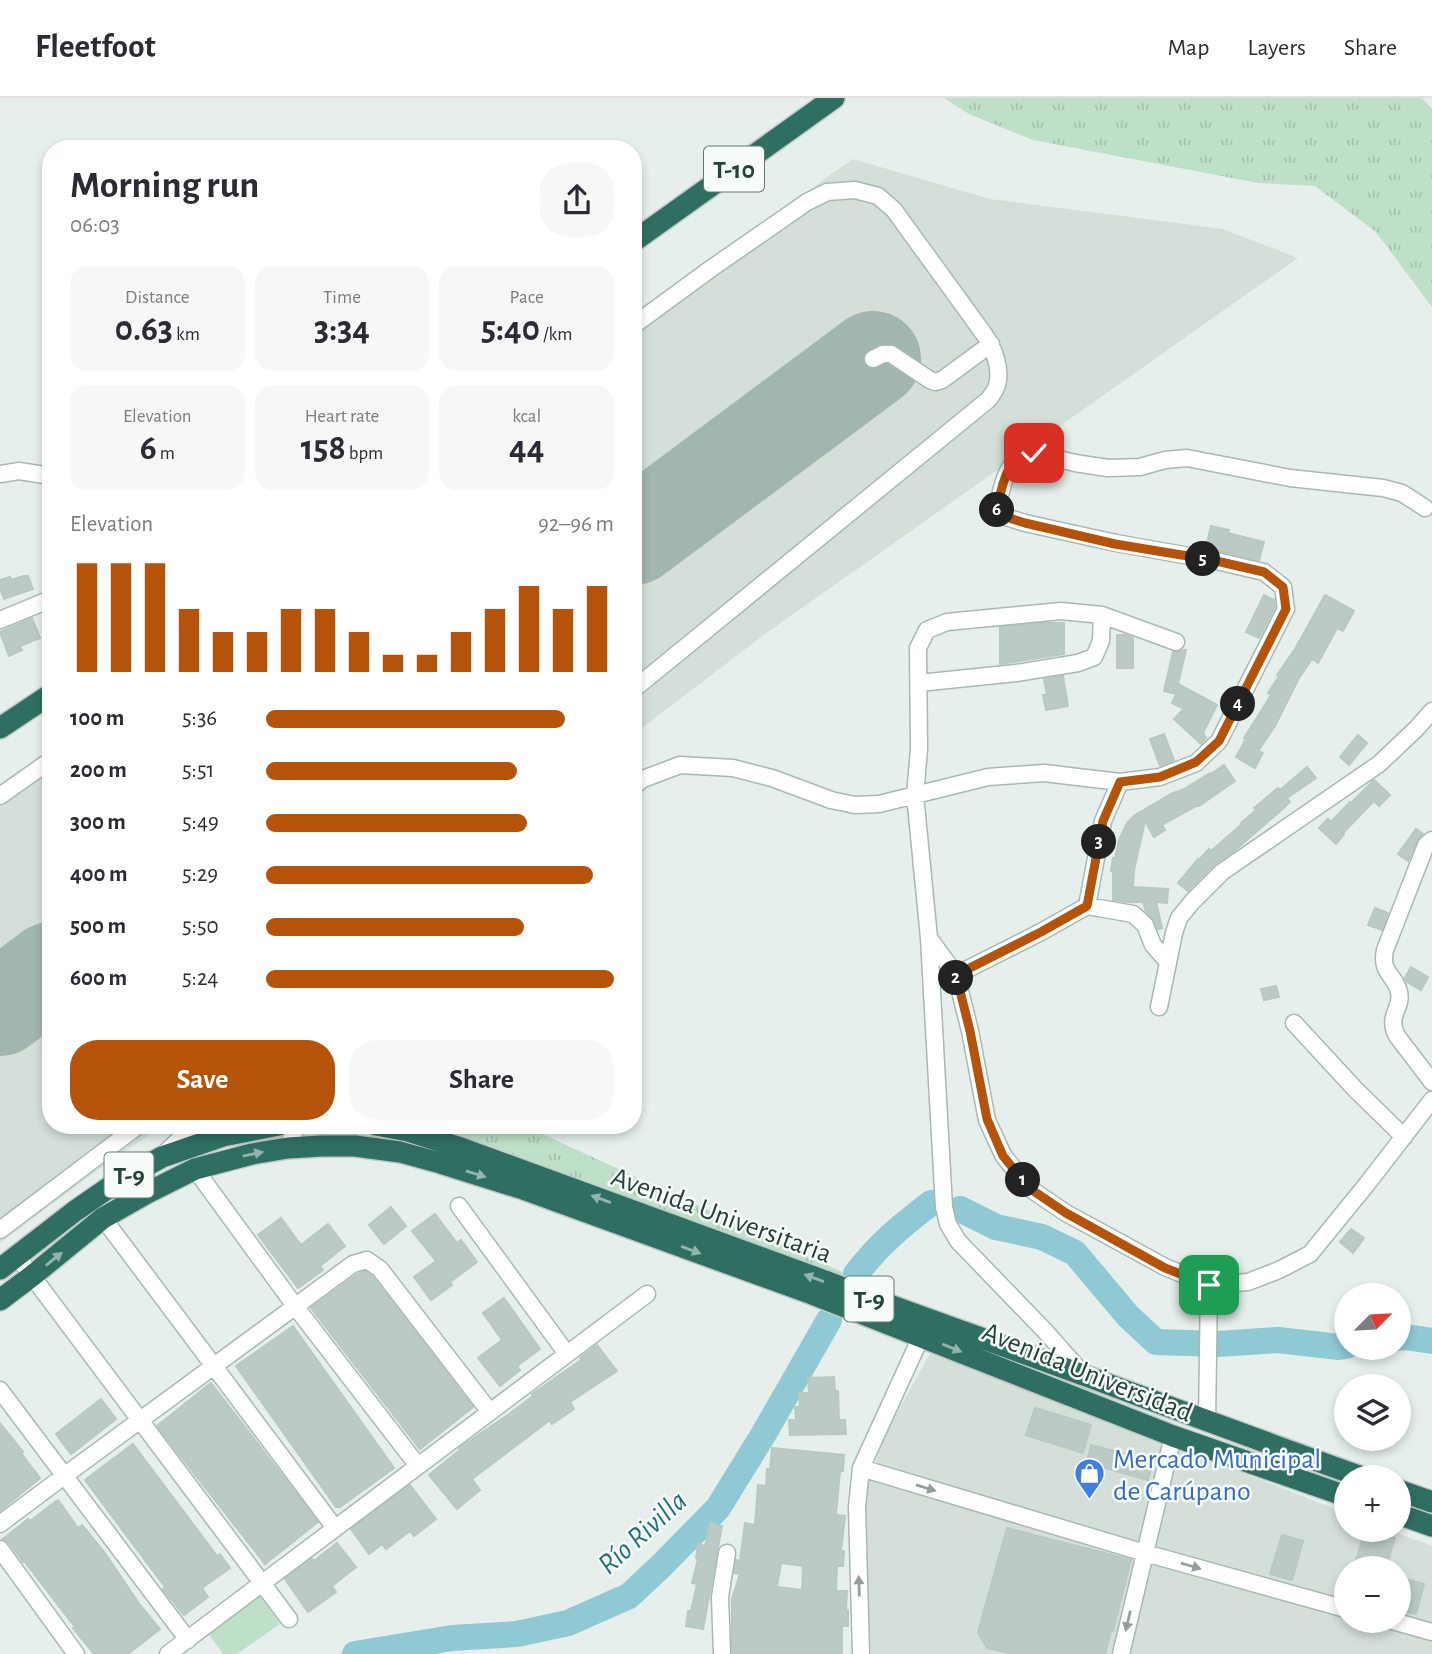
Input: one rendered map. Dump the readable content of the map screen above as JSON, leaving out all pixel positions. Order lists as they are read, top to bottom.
{
  "streets": {
    "highway": [
      "T-10",
      "T-9",
      "Avenida Universitaria",
      "Avenida Universidad"
    ]
  },
  "crossings": [
    ["Avenida Universitaria", "Avenida Universidad"]
  ],
  "one_way": ["Avenida Universidad"],
  "water": ["Río Rivilla"],
  "places": {
    "shop": ["Mercado Municipal de Carúpano"]
  },
  "north": "top right",
  "page": {
    "header": "Fleetfoot",
    "nav": ["Map", "Layers", "Share"],
    "heading": ["Morning run", "06:03"],
    "stats": [
      ["Distance", "0.63 km"],
      ["Time", "3:34"],
      ["Pace", "5:40 /km"],
      ["Elevation", "6 m"],
      ["Heart rate", "158 bpm"],
      ["kcal", "44"]
    ],
    "pins": [
      "6",
      "5",
      "4",
      "3",
      "2",
      "1"
    ],
    "chart": ["Elevation", "92–96 m"],
    "list": [
      {
        "name": "100 m",
        "note": "5:36"
      },
      {
        "name": "200 m",
        "note": "5:51"
      },
      {
        "name": "300 m",
        "note": "5:49"
      },
      {
        "name": "400 m",
        "note": "5:29"
      },
      {
        "name": "500 m",
        "note": "5:50"
      },
      {
        "name": "600 m",
        "note": "5:24"
      }
    ],
    "buttons": ["Save", "Share"],
    "map_buttons": ["+", "−"]
  }
}
